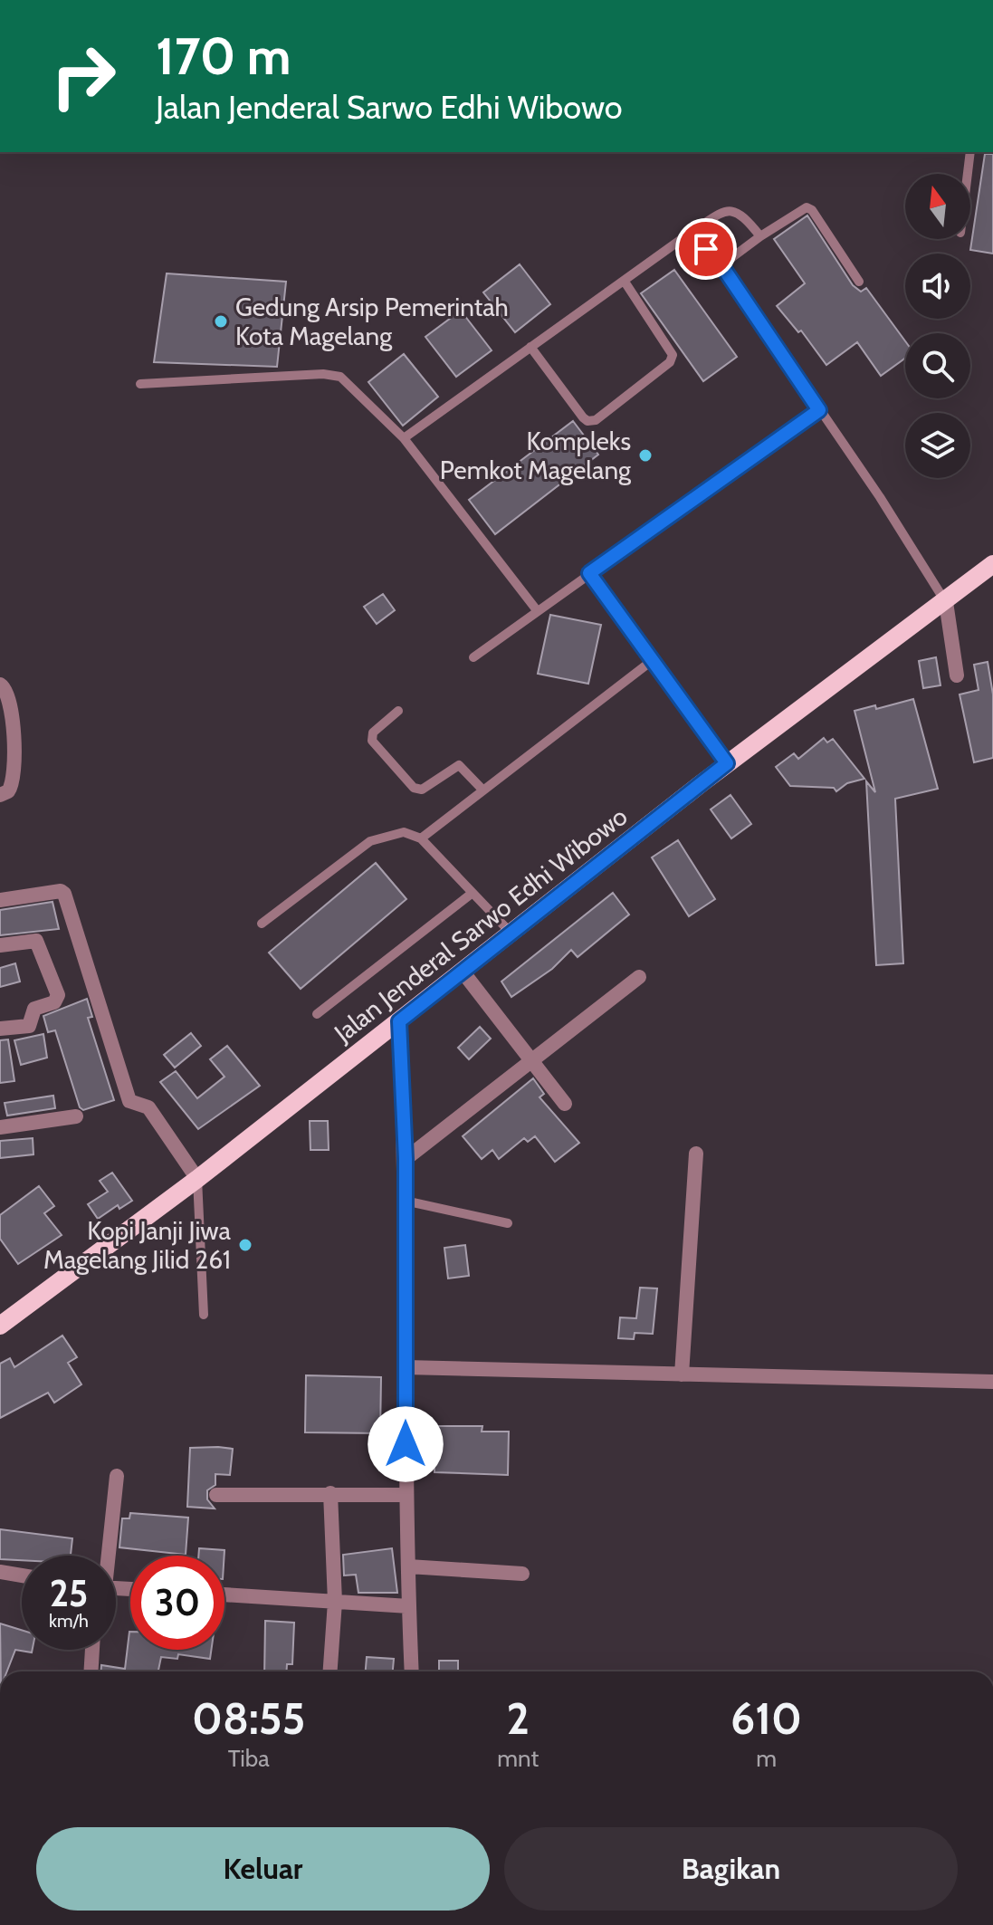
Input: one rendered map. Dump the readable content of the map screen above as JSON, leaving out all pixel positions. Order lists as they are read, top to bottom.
{
  "streets": {
    "main road": ["Jalan Jenderal Sarwo Edhi Wibowo"]
  },
  "places": ["Gedung Arsip Pemerintah Kota Magelang", "Kompleks Pemkot Magelang", "Kopi Janji Jiwa Magelang Jilid 261"],
  "north": "top",
  "page": {
    "turn": ["170 m", "Jalan Jenderal Sarwo Edhi Wibowo"],
    "speed": "25 km/h",
    "limit": "30",
    "eta": [
      "08:55",
      "Tiba",
      "2",
      "mnt",
      "610",
      "m"
    ],
    "buttons": ["Keluar", "Bagikan"]
  }
}
